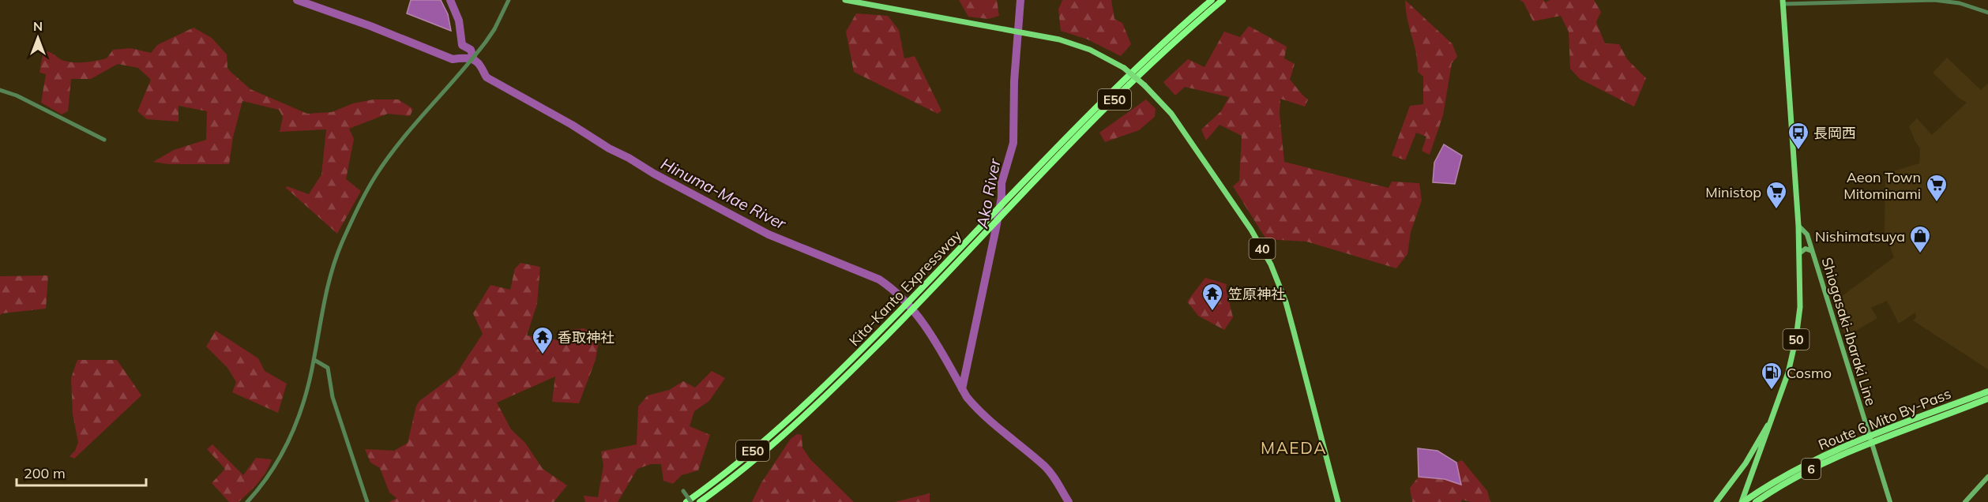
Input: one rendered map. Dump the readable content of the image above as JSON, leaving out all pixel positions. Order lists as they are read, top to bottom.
{
  "streets": {
    "highway": [
      "E50",
      "Kita-Kanto Expressway",
      "Route 6 Mito By-Pass",
      "6"
    ],
    "main road": ["40", "Shiogasaki-Ibaraki Line", "50"]
  },
  "crossings": [
    ["Shiogasaki-Ibaraki Line", "50"],
    ["Shiogasaki-Ibaraki Line", "Route 6 Mito By-Pass"]
  ],
  "districts": ["MAEDA"],
  "water": ["Hinuma-Mae River", "Ako River"],
  "places": {
    "bus stop": ["長岡西"],
    "supermarket": ["Aeon Town Mitominami", "Ministop"],
    "shop": ["Nishimatsuya"],
    "temple": ["笠原神社", "香取神社"],
    "fuel station": ["Cosmo"]
  },
  "scale_bar": "200 m",
  "north": "top"
}
